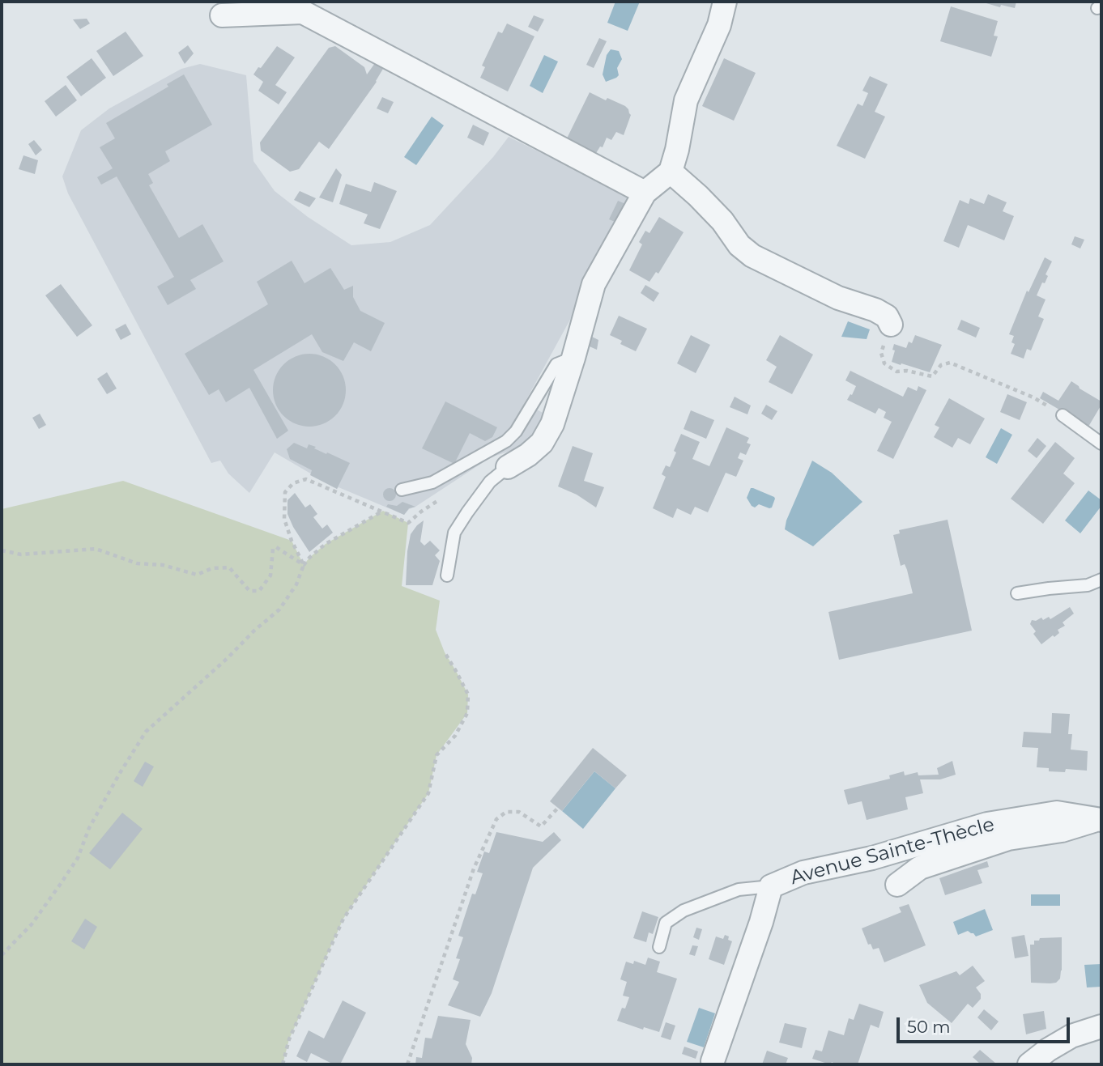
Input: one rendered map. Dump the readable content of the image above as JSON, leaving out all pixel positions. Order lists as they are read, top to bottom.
{
  "streets": {
    "street": ["Avenue Sainte-Thècle"]
  },
  "scale_bar": "50 m"
}
